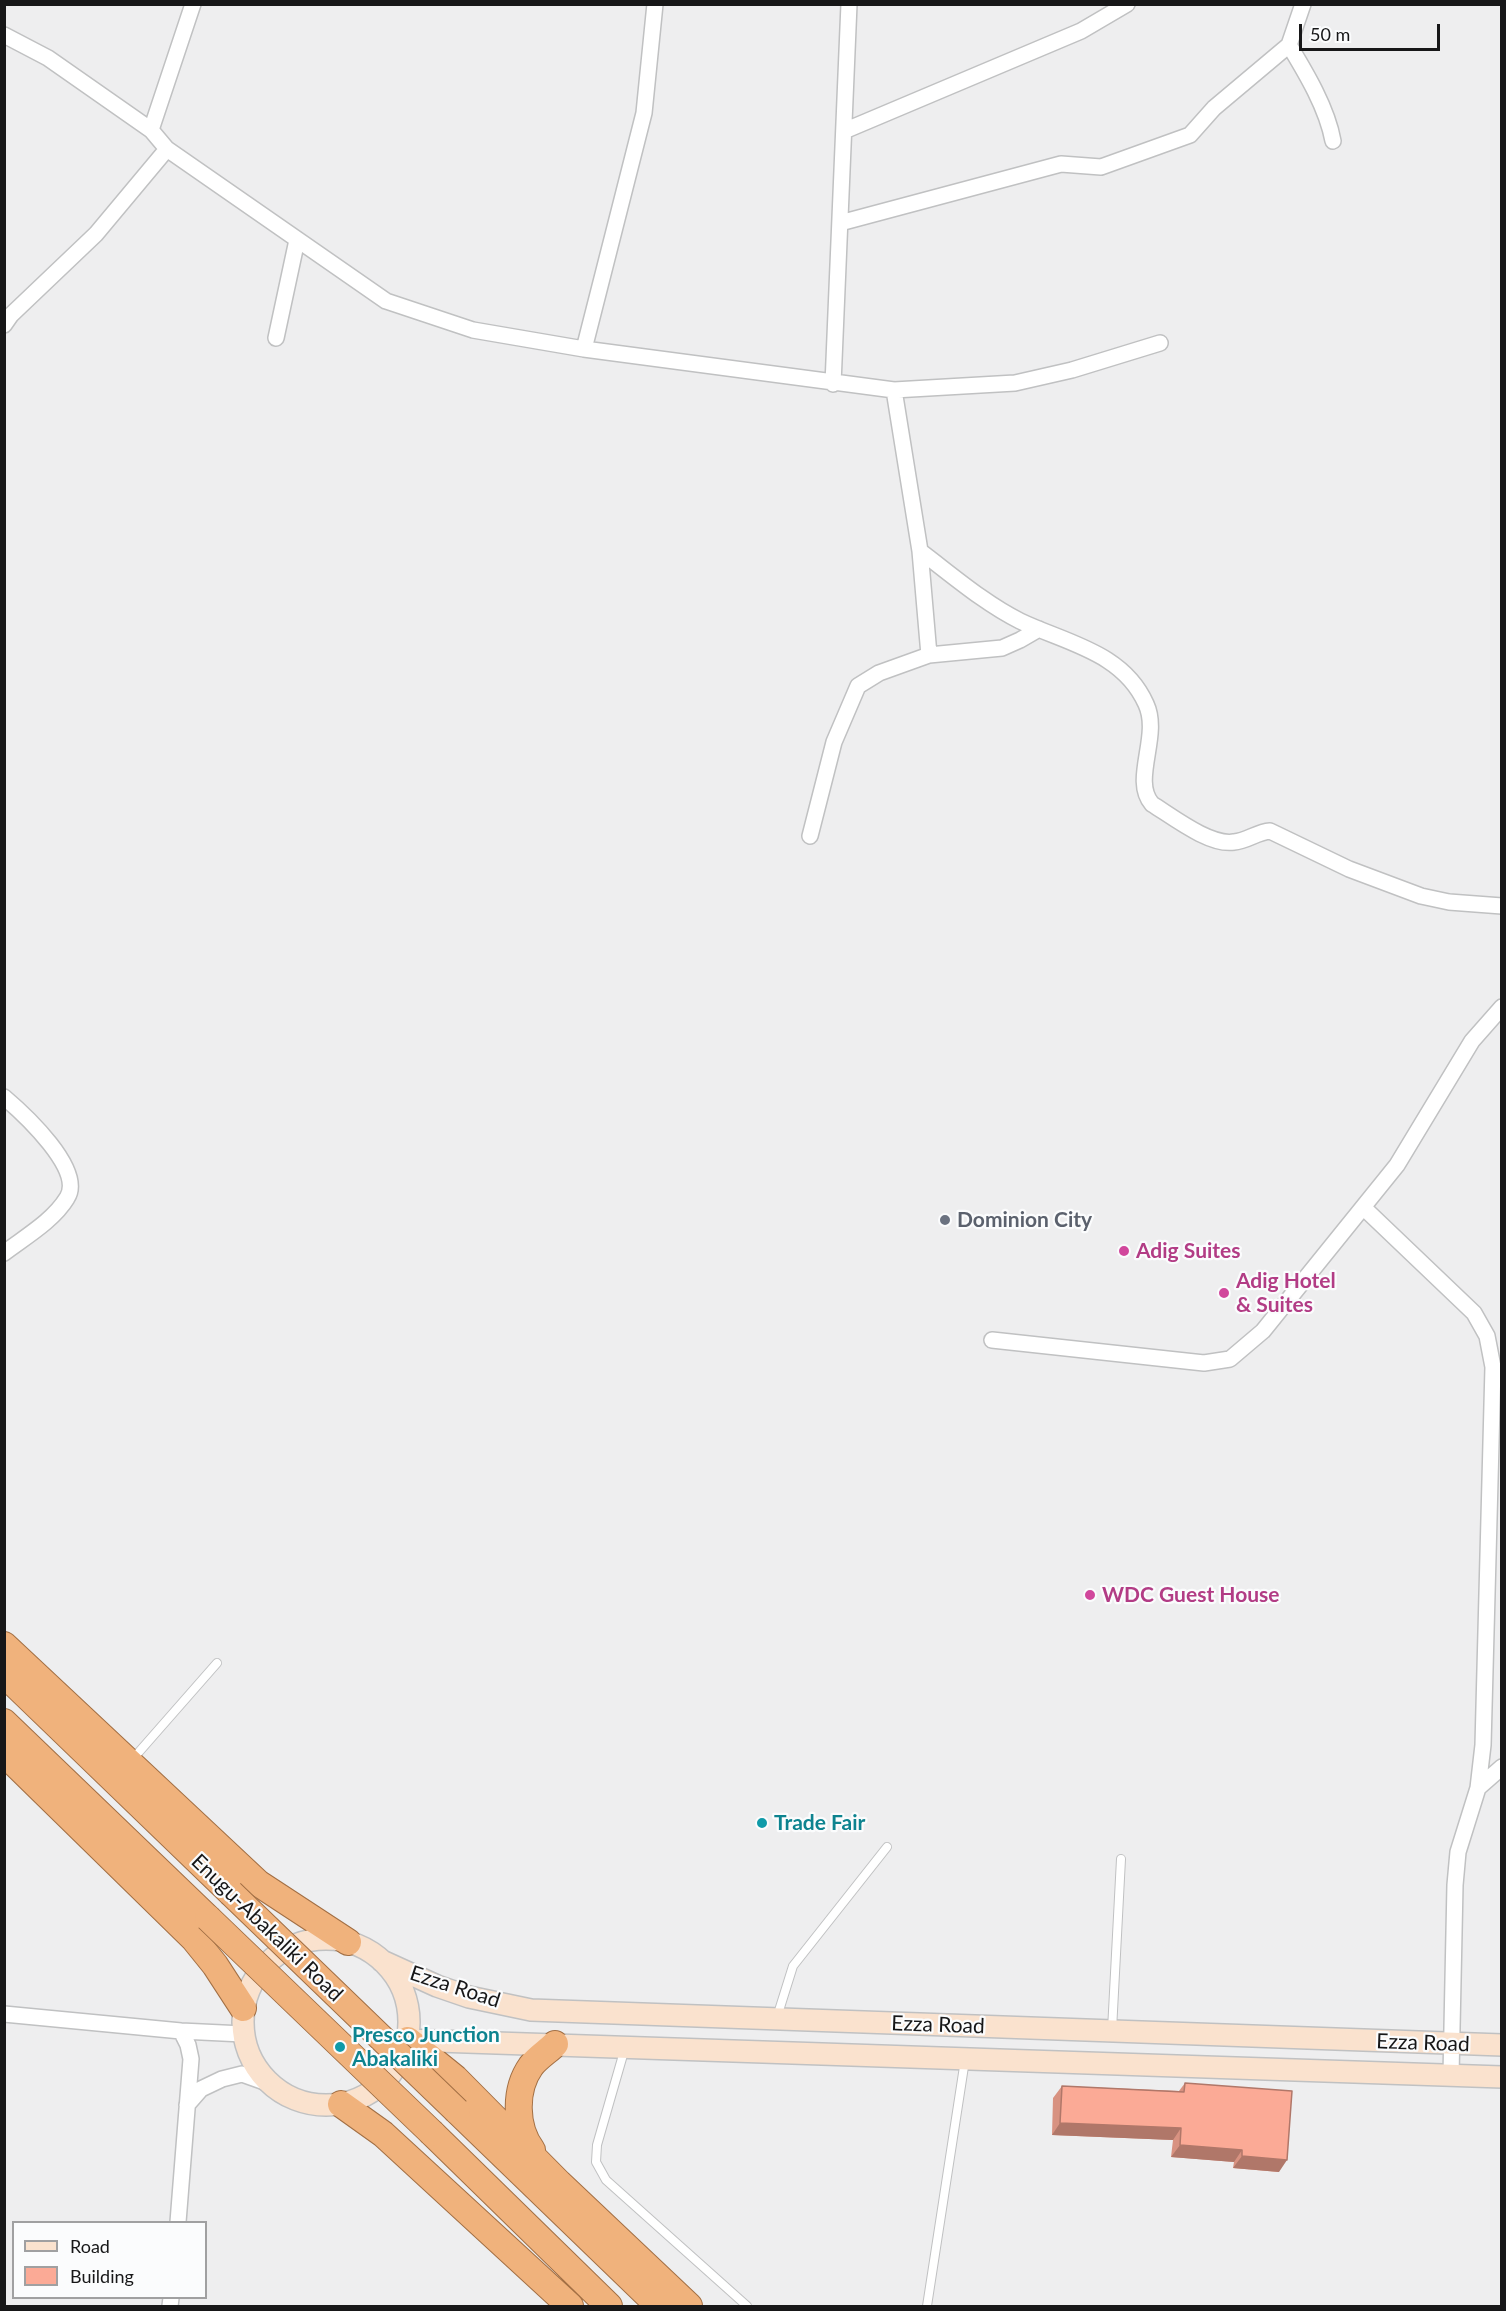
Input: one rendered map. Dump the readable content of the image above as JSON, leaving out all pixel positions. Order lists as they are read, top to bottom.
{
  "streets": {
    "highway": ["Enugu-Abakaliki Road"],
    "main road": ["Ezza Road"]
  },
  "places": [
    "Dominion City",
    "Adig Suites",
    "Adig Hotel & Suites",
    "WDC Guest House",
    "Trade Fair",
    "Presco Junction Abakaliki"
  ],
  "legend": ["Road", "Building"],
  "scale_bar": "50 m"
}
